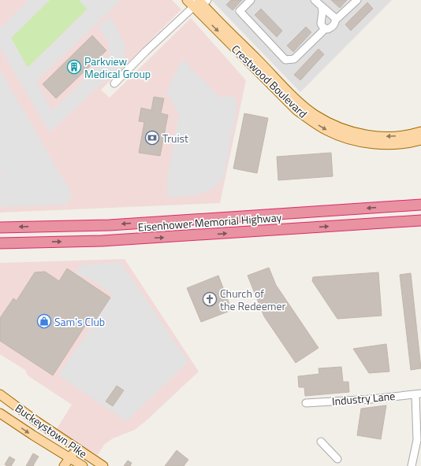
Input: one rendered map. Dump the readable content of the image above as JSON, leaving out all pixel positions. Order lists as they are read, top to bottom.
{
  "streets": {
    "highway": ["Eisenhower Memorial Highway"],
    "main road": ["Crestwood Boulevard", "Buckeystown Pike"],
    "street": ["Industry Lane"]
  },
  "places": {
    "building": ["Parkview Medical Group"],
    "bank": ["Truist"],
    "church": ["Church of the Redeemer"],
    "shop": ["Sam's Club"]
  }
}
